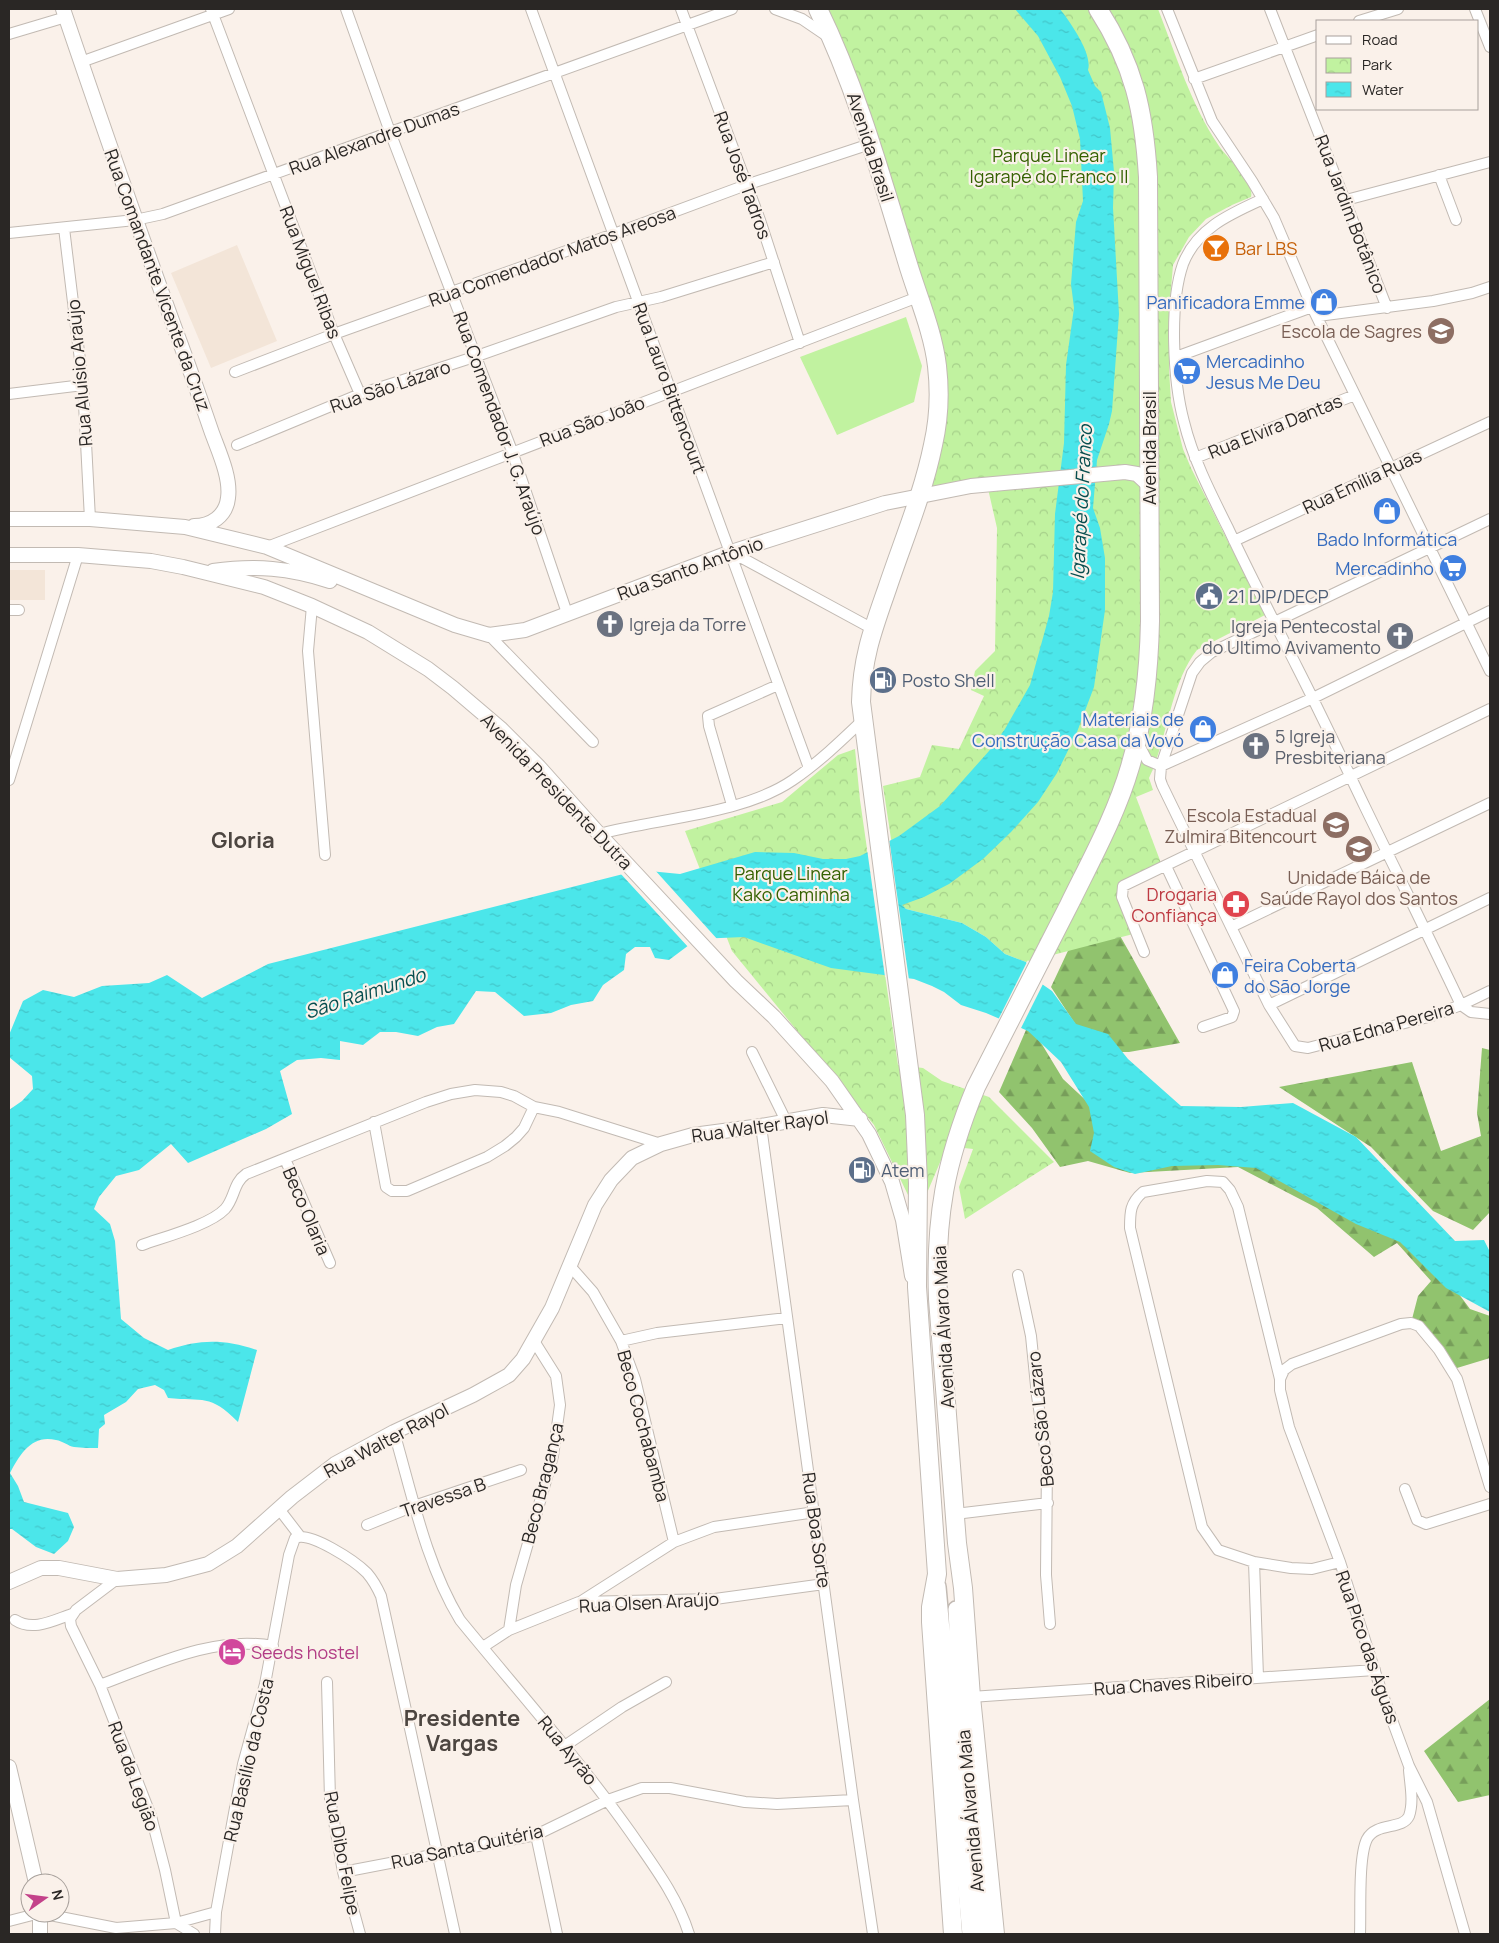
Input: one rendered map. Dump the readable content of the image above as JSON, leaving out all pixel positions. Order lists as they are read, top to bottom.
{
  "streets": {
    "highway": ["Avenida Brasil", "Avenida Álvaro Maia"],
    "street": [
      "Rua Alexandre Dumas",
      "Rua José Tadros",
      "Rua Jardim Botânico",
      "Rua Comendador Matos Areosa",
      "Rua Miguel Ribas",
      "Rua Comandante Vicente da Cruz",
      "Rua Aluísio Araújo",
      "Rua São Lázaro",
      "Rua Lauro Bittencourt",
      "Rua São João",
      "Rua Comendador J. G. Araújo",
      "Rua Elvira Dantas",
      "Rua Emília Ruas",
      "Rua Santo Antônio",
      "Avenida Presidente Dutra",
      "Rua Edna Pereira",
      "Rua Walter Rayol",
      "Beco Olaria",
      "Beco São Lázaro",
      "Beco Cochabamba",
      "Beco Bragança",
      "Travessa B",
      "Rua Boa Sorte",
      "Rua Olsen Araújo",
      "Rua Pico das Águas",
      "Rua Chaves Ribeiro",
      "Rua Ayrão",
      "Rua Basílio da Costa",
      "Rua da Legião",
      "Rua Santa Quitéria",
      "Rua Dibo Felipe"
    ]
  },
  "crossings": [
    ["Rua Alexandre Dumas", "Rua José Tadros"],
    ["Rua Alexandre Dumas", "Rua Miguel Ribas"],
    ["Rua Alexandre Dumas", "Rua Comandante Vicente da Cruz"],
    ["Rua Alexandre Dumas", "Rua Aluísio Araújo"],
    ["Rua Alexandre Dumas", "Rua Lauro Bittencourt"],
    ["Rua Alexandre Dumas", "Rua Comendador J. G. Araújo"],
    ["Avenida Brasil", "Rua Comendador Matos Areosa"],
    ["Avenida Brasil", "Rua São João"],
    ["Avenida Brasil", "Rua Santo Antônio"],
    ["Avenida Brasil", "Avenida Álvaro Maia"],
    ["Rua José Tadros", "Rua Comendador Matos Areosa"],
    ["Rua José Tadros", "Rua São Lázaro"],
    ["Rua José Tadros", "Rua São João"],
    ["Rua Comendador Matos Areosa", "Rua Miguel Ribas"],
    ["Rua Comendador Matos Areosa", "Rua Lauro Bittencourt"],
    ["Rua Comendador Matos Areosa", "Rua Comendador J. G. Araújo"],
    ["Rua Miguel Ribas", "Rua São Lázaro"],
    ["Rua São Lázaro", "Rua Lauro Bittencourt"],
    ["Rua São Lázaro", "Rua Comendador J. G. Araújo"],
    ["Rua Lauro Bittencourt", "Rua São João"],
    ["Rua Lauro Bittencourt", "Rua Santo Antônio"],
    ["Rua São João", "Rua Comendador J. G. Araújo"],
    ["Rua São João", "Rua Santo Antônio"],
    ["Rua Comendador J. G. Araújo", "Rua Santo Antônio"],
    ["Avenida Presidente Dutra", "Rua Walter Rayol"],
    ["Avenida Presidente Dutra", "Avenida Álvaro Maia"],
    ["Rua Walter Rayol", "Beco Cochabamba"],
    ["Rua Walter Rayol", "Beco Bragança"],
    ["Rua Walter Rayol", "Rua Boa Sorte"],
    ["Rua Walter Rayol", "Rua Ayrão"],
    ["Avenida Álvaro Maia", "Rua Chaves Ribeiro"],
    ["Beco Bragança", "Rua Olsen Araújo"],
    ["Travessa B", "Rua Ayrão"],
    ["Rua Boa Sorte", "Rua Olsen Araújo"],
    ["Rua Boa Sorte", "Rua Santa Quitéria"],
    ["Rua Olsen Araújo", "Rua Ayrão"],
    ["Rua Pico das Águas", "Rua Chaves Ribeiro"],
    ["Rua Ayrão", "Rua Santa Quitéria"],
    ["Rua Santa Quitéria", "Rua Dibo Felipe"]
  ],
  "districts": ["Gloria", "Presidente Vargas"],
  "water": ["Igarapé do Franco", "São Raimundo"],
  "parks": ["Parque Linear Igarapé do Franco II", "Parque Linear Kako Caminha"],
  "places": {
    "bar": ["Bar LBS"],
    "shop": [
      "Panificadora Emme",
      "Bado Informática",
      "Materiais de Construção Casa da Vovó",
      "Feira Coberta do São Jorge"
    ],
    "school or university": ["Escola de Sagres", "Escola Estadual Zulmira Bitencourt", "Unidade Báica de Saúde Rayol dos Santos"],
    "supermarket": ["Mercadinho Jesus Me Deu", "Mercadinho"],
    "public building": ["21 DIP/DECP"],
    "church": ["Igreja da Torre", "Igreja Pentecostal do Ultimo Avivamento", "5 Igreja Presbiteriana"],
    "fuel station": ["Posto Shell", "Atem"],
    "pharmacy": ["Drogaria Confiança"],
    "hotel": ["Seeds hostel"]
  },
  "legend": ["Road", "Park", "Water"],
  "north": "right"
}
